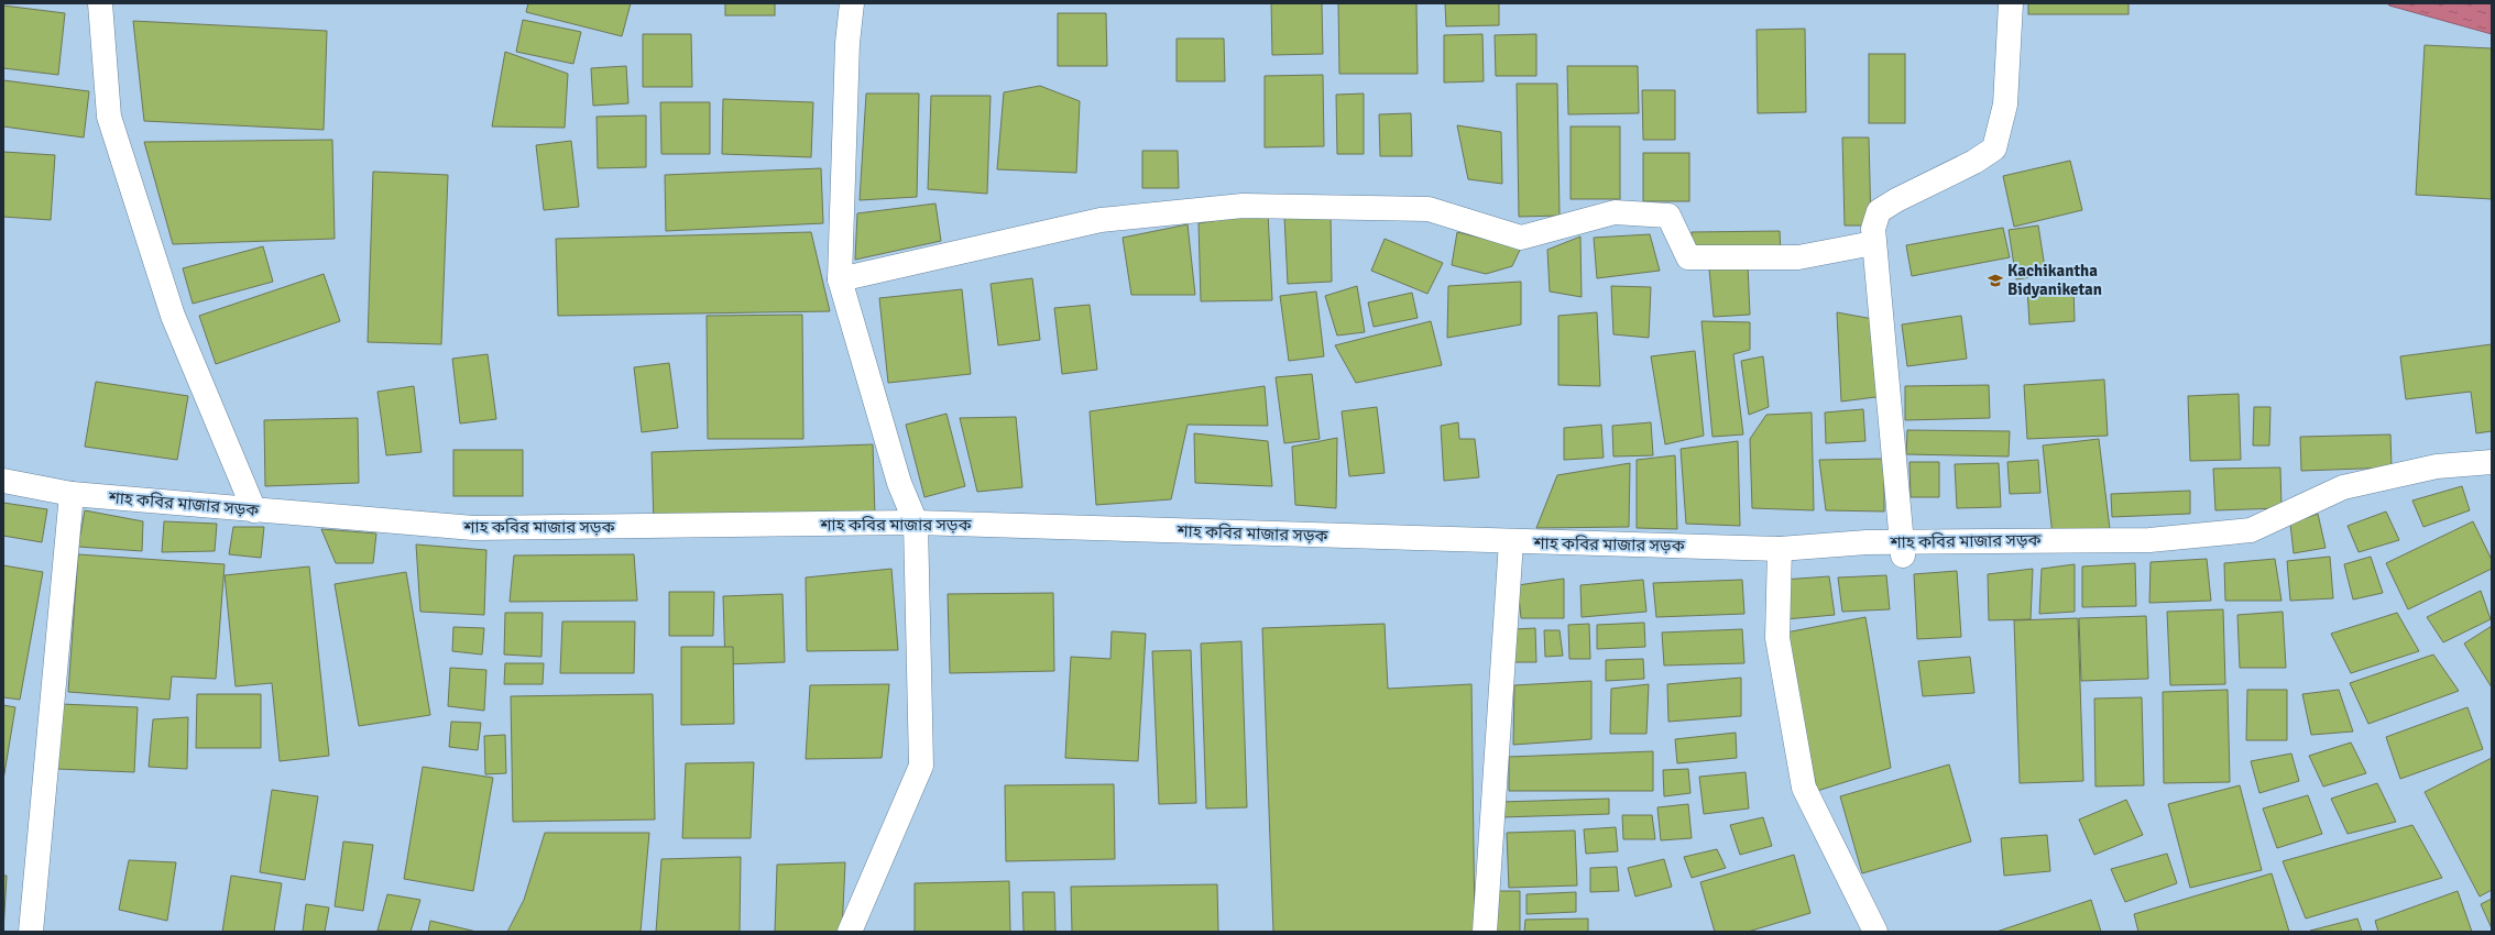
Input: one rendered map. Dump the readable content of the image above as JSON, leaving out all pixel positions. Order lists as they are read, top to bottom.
{
  "streets": {
    "street": ["শাহ কবির মাজার সড়ক"]
  },
  "places": {
    "school or university": ["Kachikantha Bidyaniketan"]
  }
}
